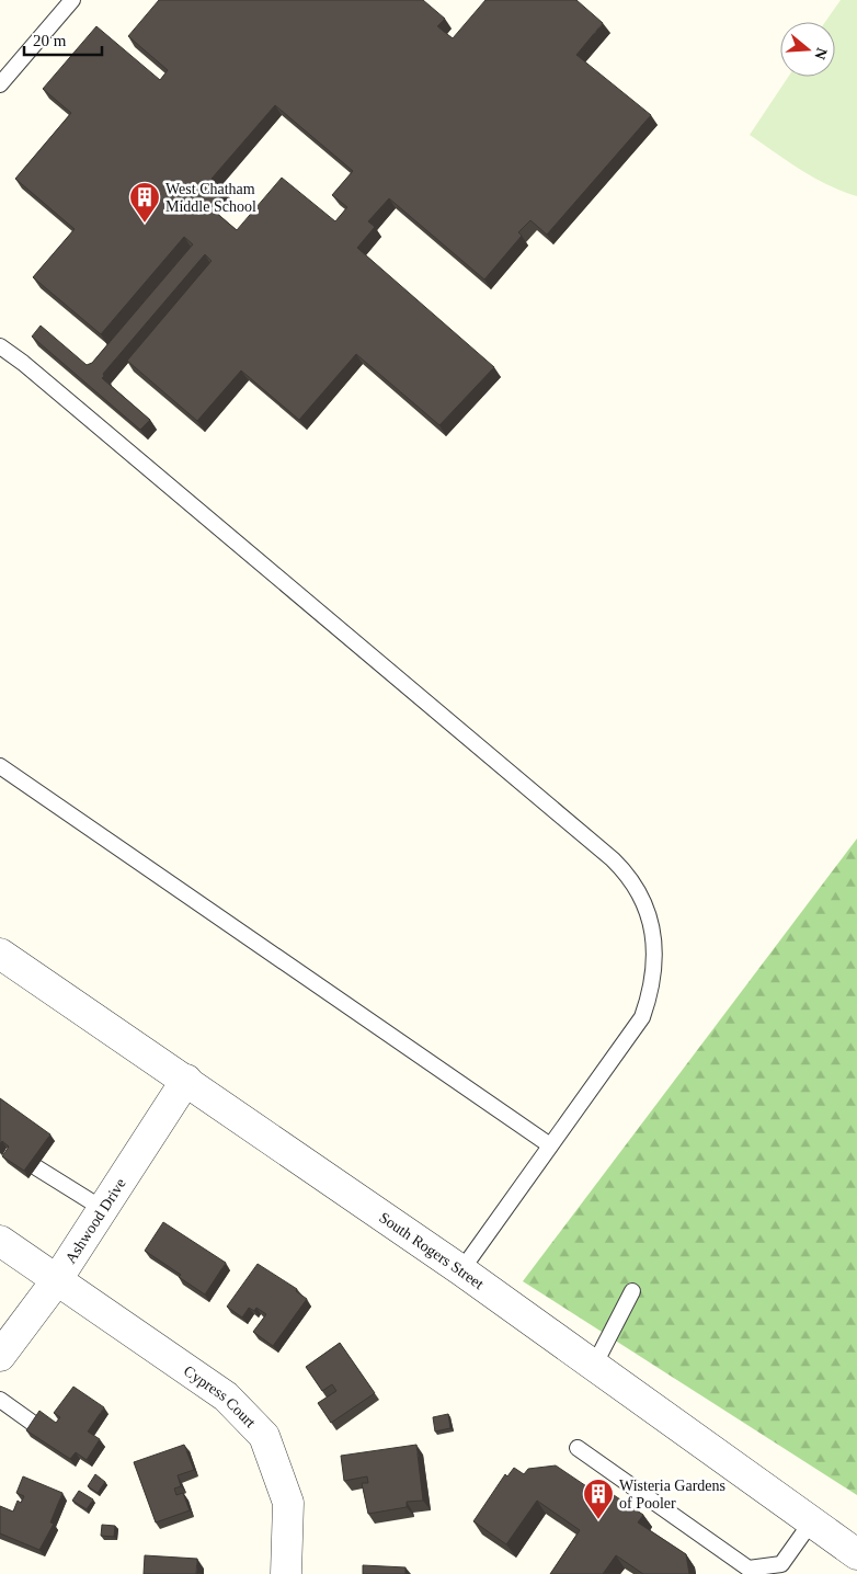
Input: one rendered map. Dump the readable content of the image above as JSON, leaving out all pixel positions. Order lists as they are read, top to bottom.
{
  "streets": {
    "street": ["Ashwood Drive", "South Rogers Street", "Cypress Court"]
  },
  "crossings": [
    ["Ashwood Drive", "South Rogers Street"],
    ["Ashwood Drive", "Cypress Court"]
  ],
  "places": {
    "building": ["West Chatham Middle School", "Wisteria Gardens of Pooler"]
  },
  "scale_bar": "20 m",
  "north": "right"
}
